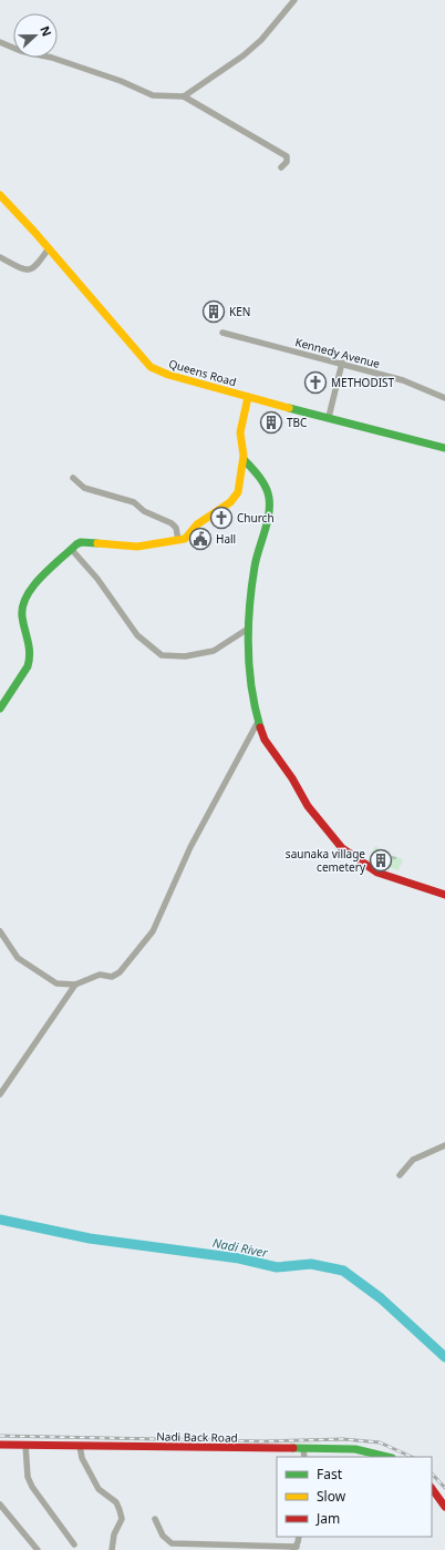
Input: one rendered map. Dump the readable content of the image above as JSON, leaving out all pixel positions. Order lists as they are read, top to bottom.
{
  "streets": {
    "main road": ["Queens Road", "Nadi Back Road"],
    "street": ["Kennedy Avenue"]
  },
  "water": ["Nadi River"],
  "places": {
    "building": ["KEN", "TBC", "saunaka village cemetery"],
    "church": ["METHODIST", "Church"],
    "public building": ["Hall"]
  },
  "legend": ["Fast", "Slow", "Jam"],
  "north": "right"
}
